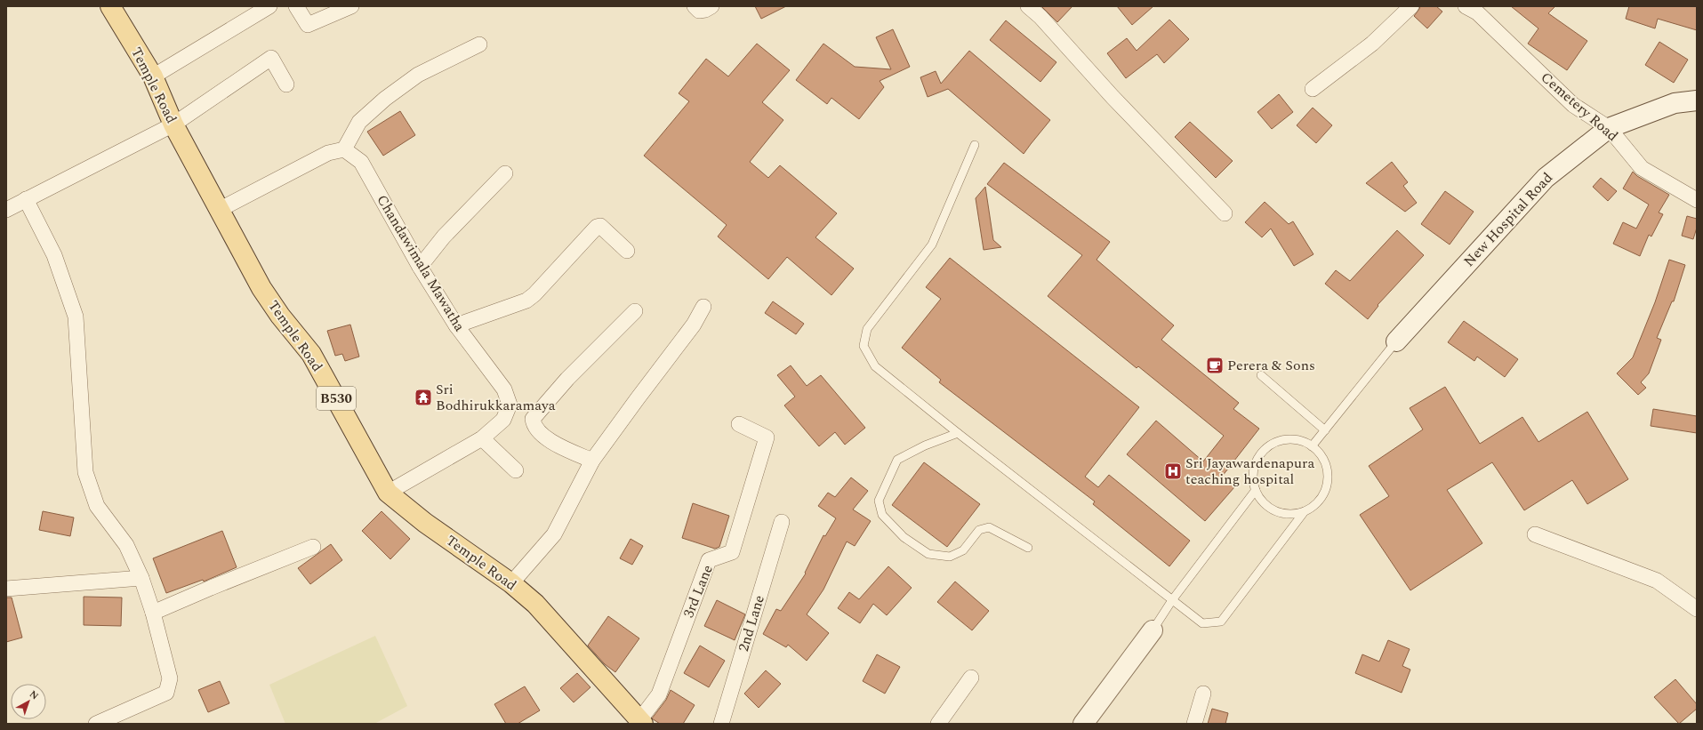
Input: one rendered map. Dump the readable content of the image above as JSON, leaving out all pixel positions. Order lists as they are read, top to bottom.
{
  "streets": {
    "main road": ["Temple Road", "New Hospital Road", "B530"],
    "street": [
      "Cemetery Road",
      "Chandawimala Mawatha",
      "3rd Lane",
      "2nd Lane"
    ]
  },
  "crossings": [
    ["Temple Road", "Chandawimala Mawatha"],
    ["Temple Road", "3rd Lane"],
    ["Cemetery Road", "New Hospital Road"]
  ],
  "places": {
    "cafe": ["Perera & Sons"],
    "temple": ["Sri Bodhirukkaramaya"],
    "hospital": ["Sri Jayawardenapura teaching hospital"]
  },
  "north": "top right"
}
